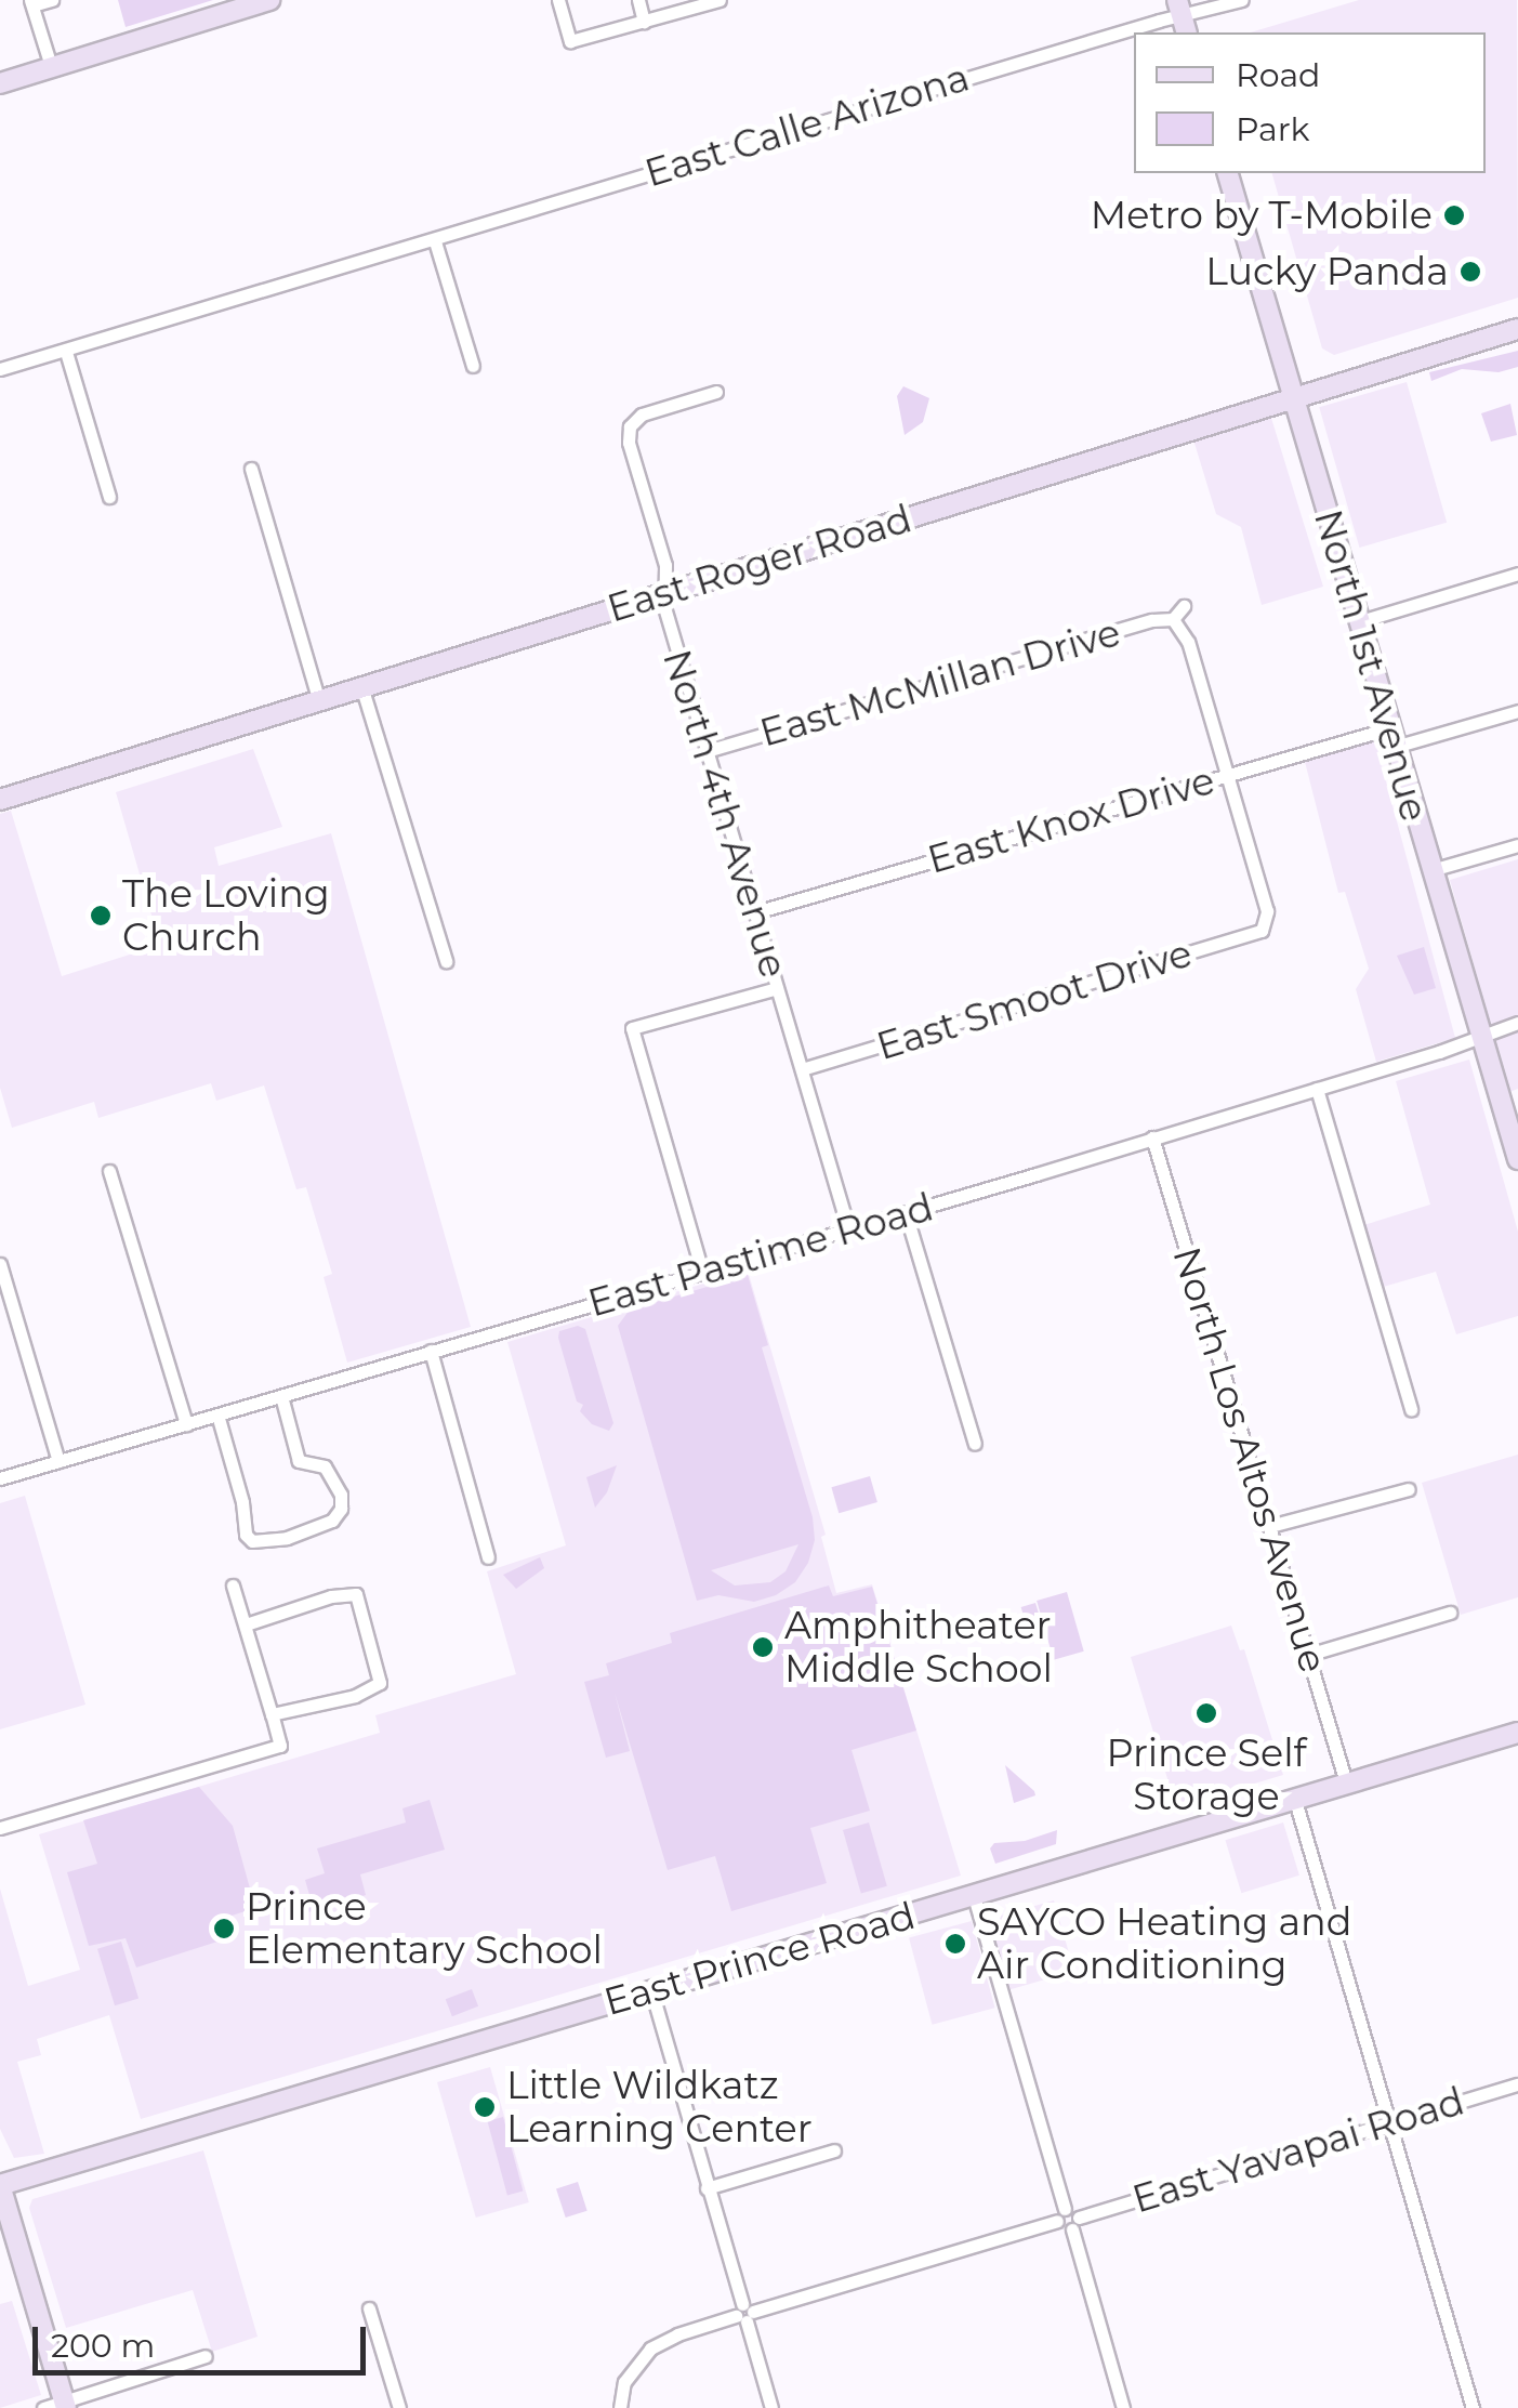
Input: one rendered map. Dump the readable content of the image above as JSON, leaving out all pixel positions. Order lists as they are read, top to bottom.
{
  "streets": {
    "main road": ["East Roger Road", "North 1st Avenue", "East Prince Road"],
    "street": [
      "East Calle Arizona",
      "East McMillan Drive",
      "North 4th Avenue",
      "East Knox Drive",
      "East Smoot Drive",
      "East Pastime Road",
      "North Los Altos Avenue",
      "East Yavapai Road"
    ]
  },
  "crossings": [
    ["East Roger Road", "North 1st Avenue"],
    ["East Roger Road", "North 4th Avenue"],
    ["North 1st Avenue", "East Knox Drive"],
    ["North 1st Avenue", "East Pastime Road"],
    ["East McMillan Drive", "North 4th Avenue"],
    ["North 4th Avenue", "East Knox Drive"],
    ["North 4th Avenue", "East Smoot Drive"],
    ["North 4th Avenue", "East Pastime Road"],
    ["East Knox Drive", "East Smoot Drive"],
    ["East Pastime Road", "North Los Altos Avenue"],
    ["North Los Altos Avenue", "East Prince Road"]
  ],
  "places": [
    "Metro by T-Mobile",
    "Lucky Panda",
    "The Loving Church",
    "Amphitheater Middle School",
    "Prince Self Storage",
    "Prince Elementary School",
    "SAYCO Heating and Air Conditioning",
    "Little Wildkatz Learning Center"
  ],
  "legend": ["Road", "Park"],
  "scale_bar": "200 m"
}
